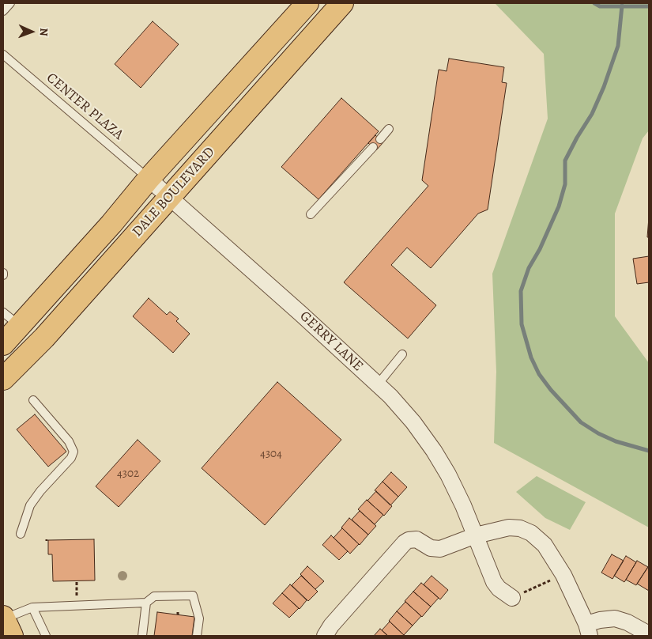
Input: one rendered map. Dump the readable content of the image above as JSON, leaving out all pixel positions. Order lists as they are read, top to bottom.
{
  "streets": {
    "main road": ["DALE BOULEVARD"],
    "street": ["GERRY LANE"],
    "lane": ["CENTER PLAZA"]
  },
  "crossings": [
    ["CENTER PLAZA", "DALE BOULEVARD"],
    ["CENTER PLAZA", "GERRY LANE"],
    ["DALE BOULEVARD", "GERRY LANE"]
  ],
  "house_numbers": ["4304", "4302"],
  "north": "right"
}
